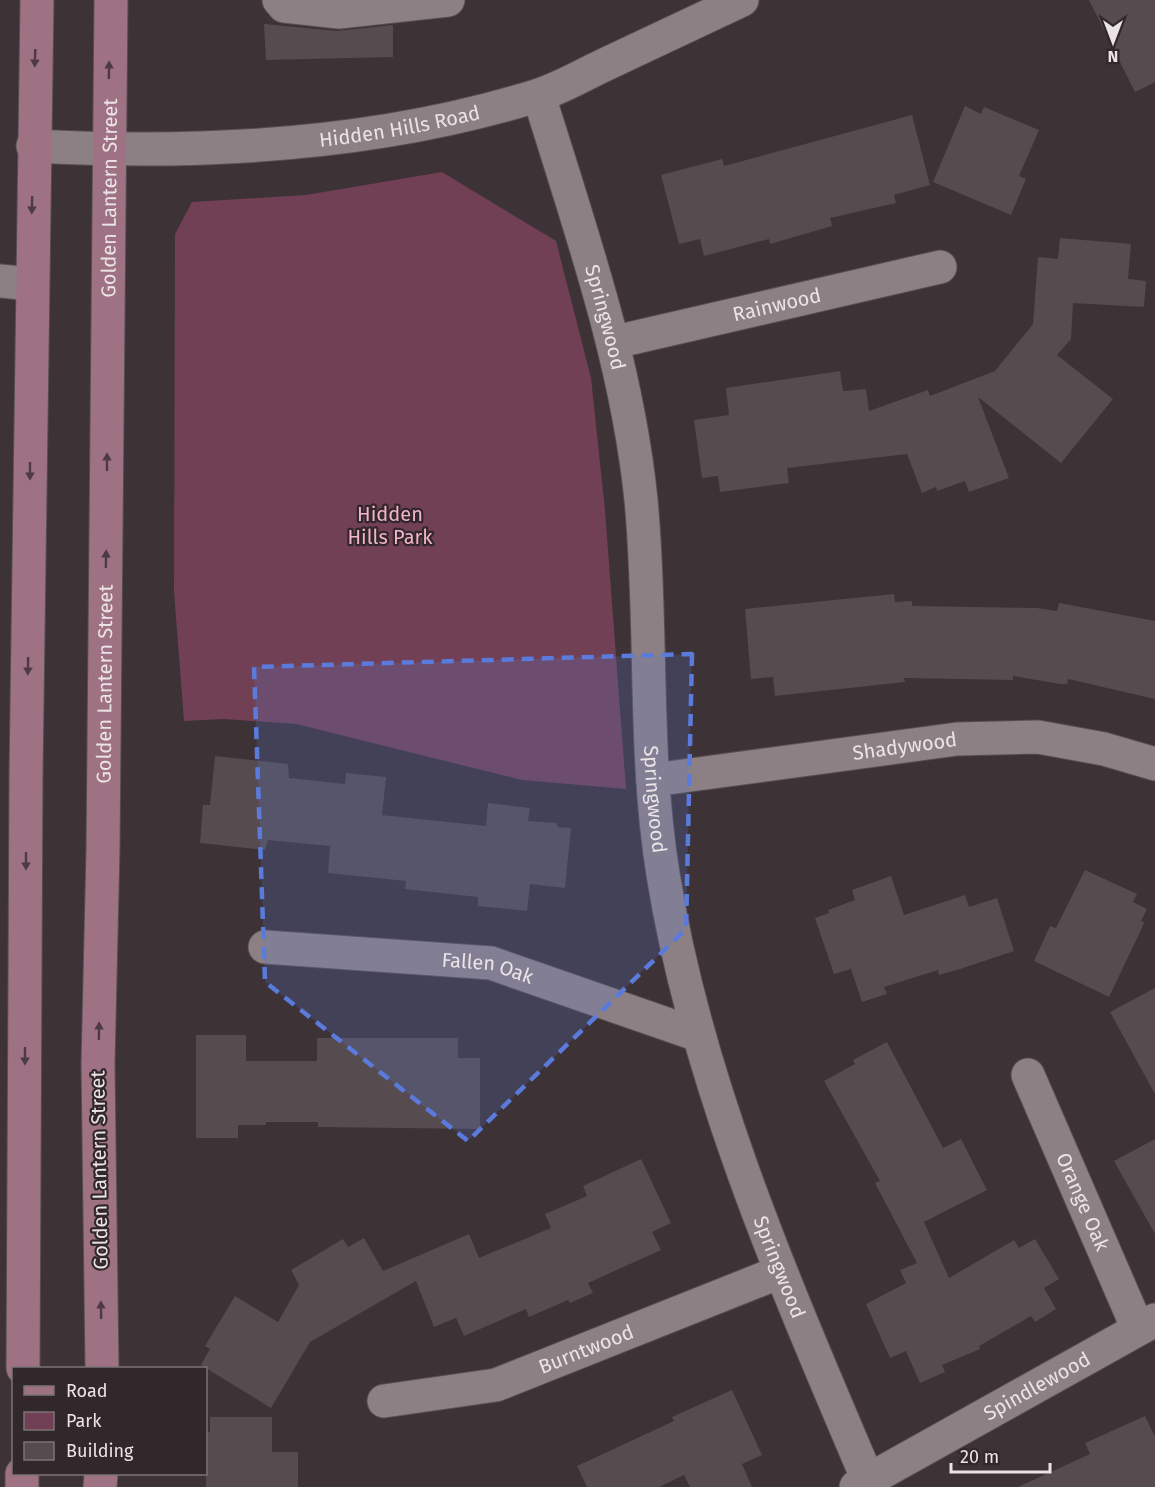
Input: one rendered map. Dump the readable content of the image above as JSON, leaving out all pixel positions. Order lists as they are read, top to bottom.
{
  "streets": {
    "main road": ["Golden Lantern Street"],
    "street": [
      "Hidden Hills Road",
      "Rainwood",
      "Springwood",
      "Shadywood",
      "Fallen Oak",
      "Orange Oak",
      "Burntwood",
      "Spindlewood"
    ]
  },
  "crossings": [
    ["Hidden Hills Road", "Golden Lantern Street"],
    ["Hidden Hills Road", "Springwood"],
    ["Rainwood", "Springwood"],
    ["Springwood", "Shadywood"],
    ["Springwood", "Fallen Oak"],
    ["Springwood", "Burntwood"],
    ["Springwood", "Spindlewood"],
    ["Orange Oak", "Spindlewood"]
  ],
  "parks": ["Hidden Hills Park"],
  "legend": ["Road", "Park", "Building"],
  "scale_bar": "20 m",
  "north": "bottom"
}
